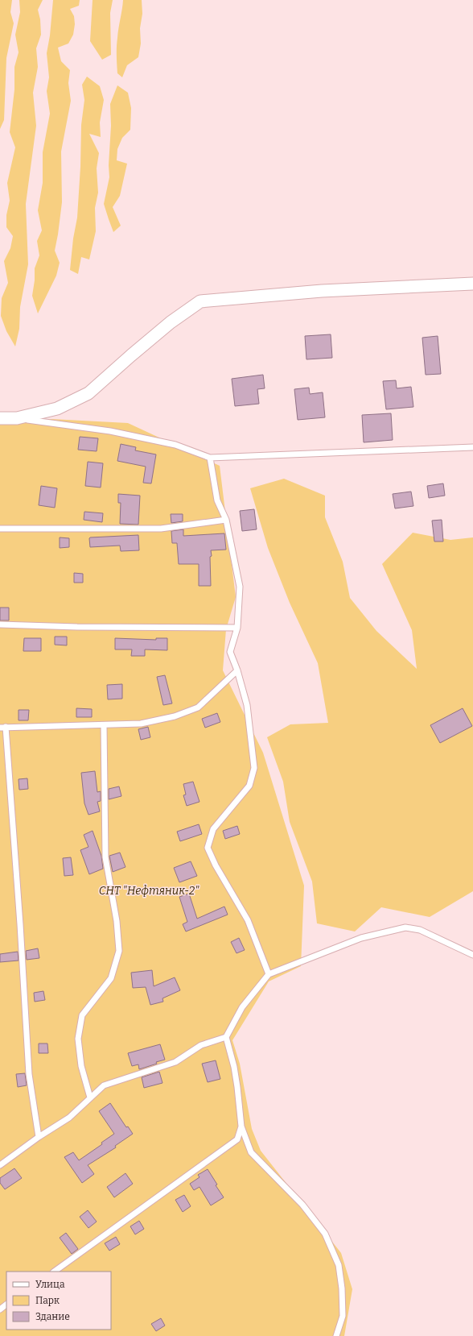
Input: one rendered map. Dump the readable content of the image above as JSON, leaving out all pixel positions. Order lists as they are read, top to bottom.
{
  "parks": ["СНТ \"Нефтяник-2\""],
  "legend": ["Улица", "Парк", "Здание"]
}
